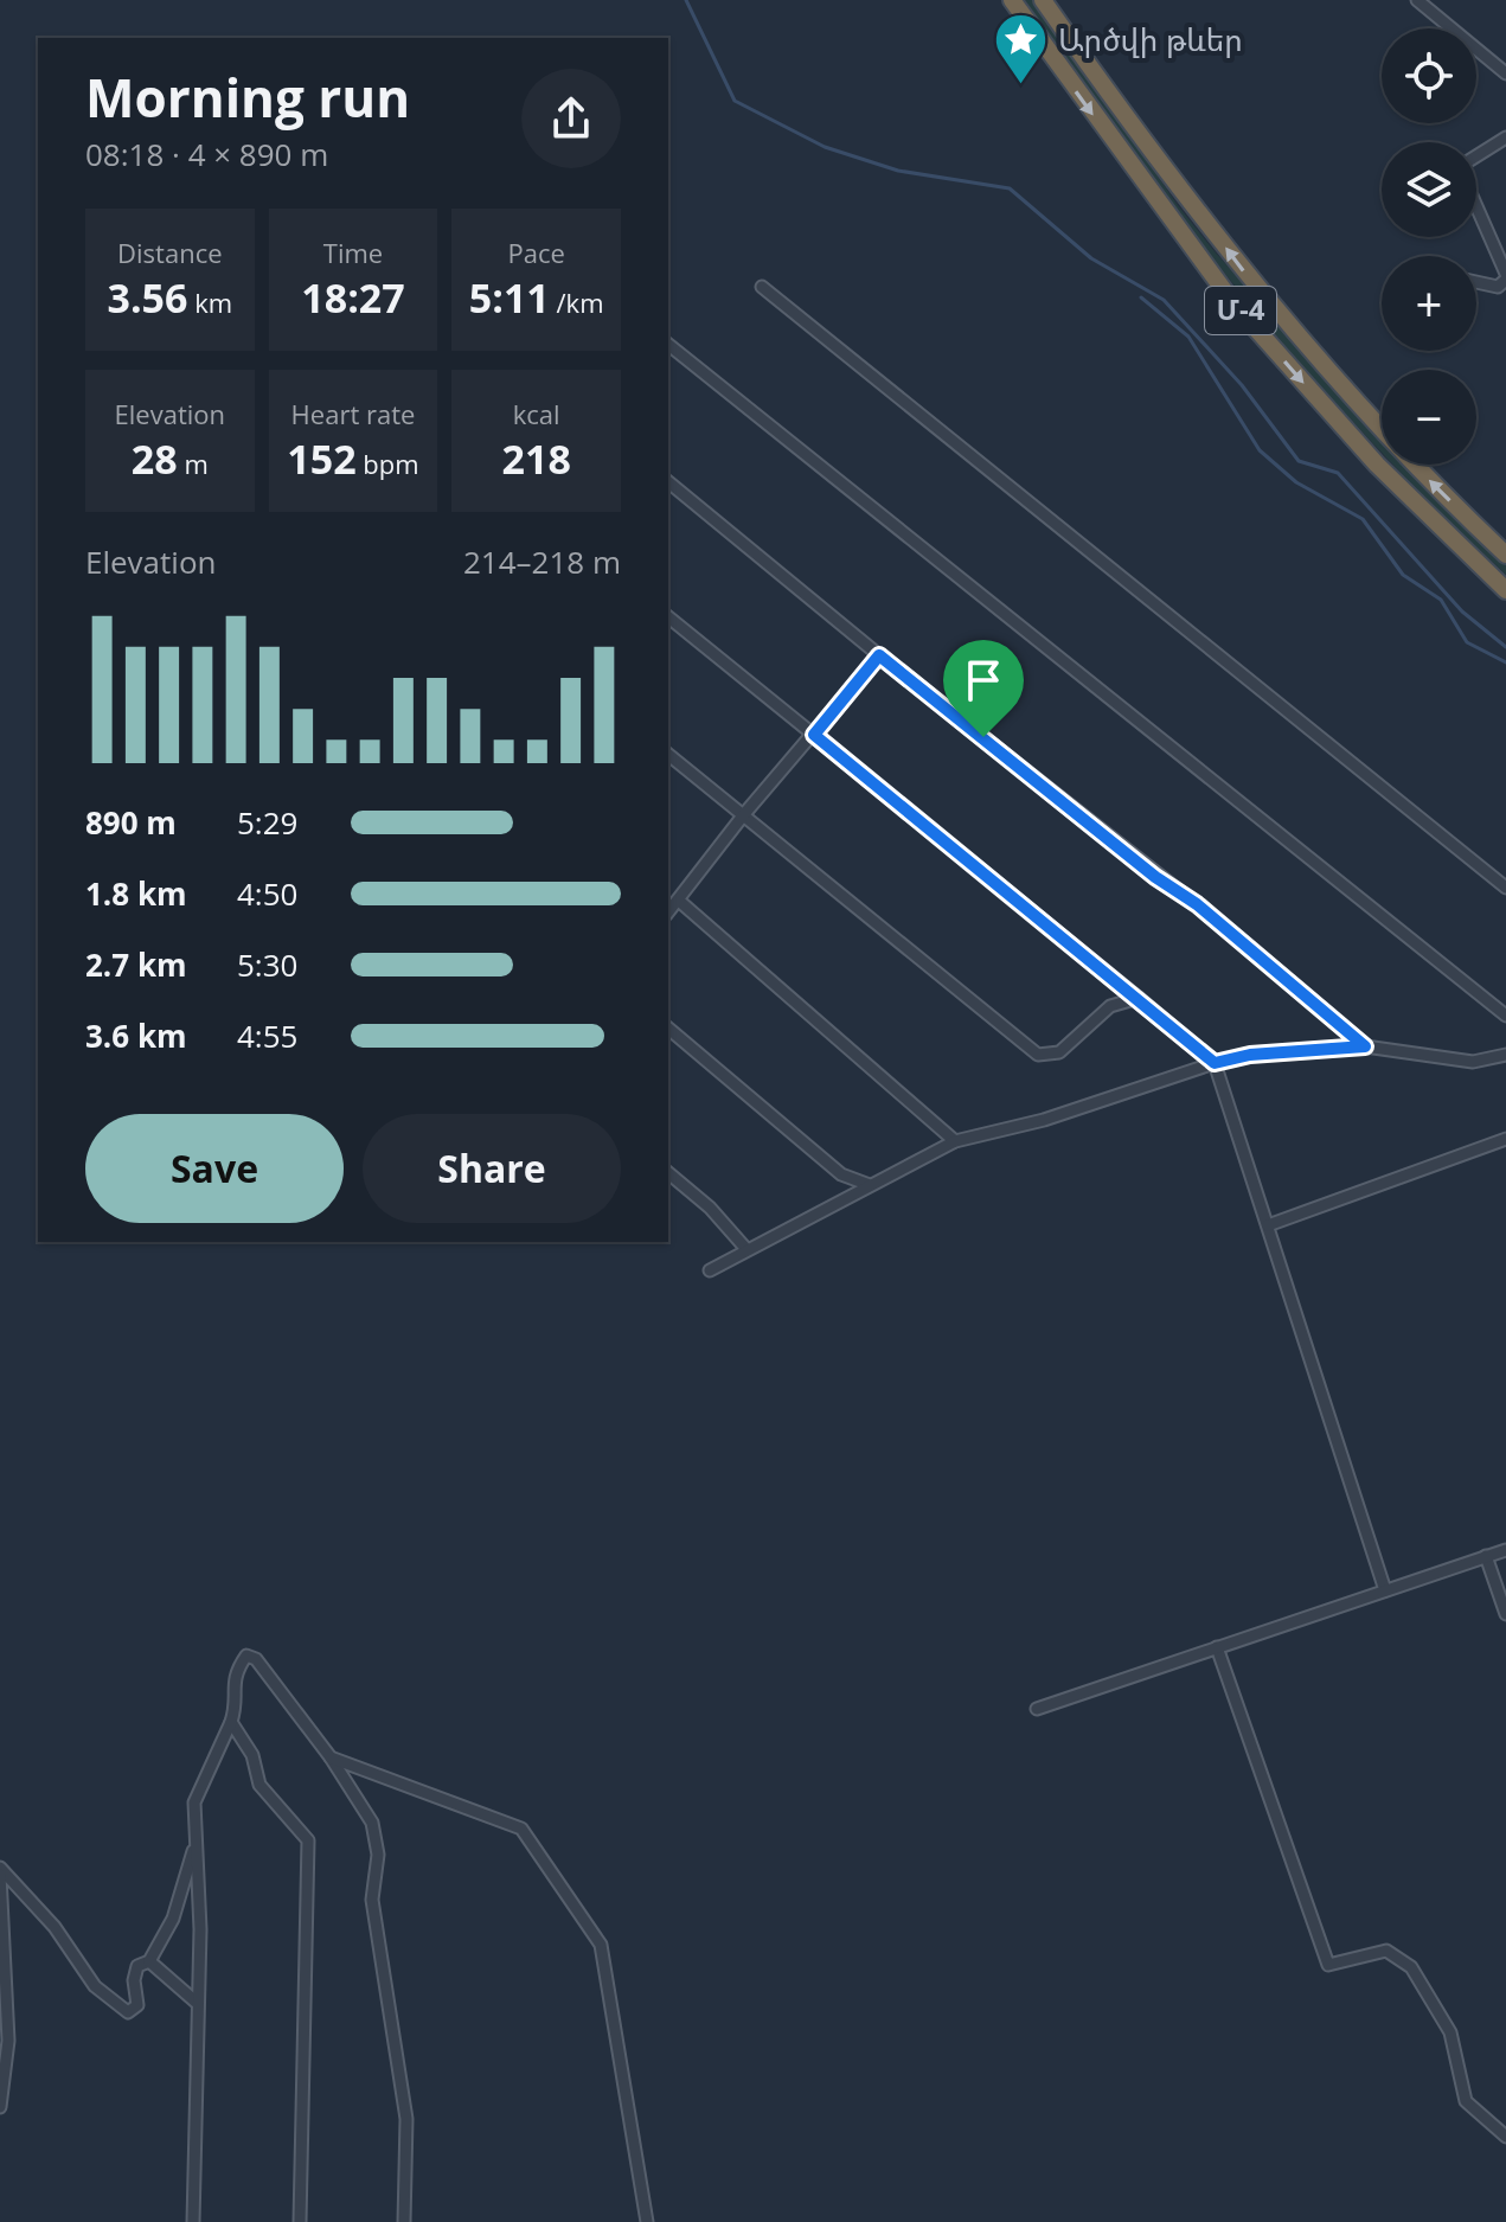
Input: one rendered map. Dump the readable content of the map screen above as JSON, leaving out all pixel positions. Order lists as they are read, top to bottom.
{
  "streets": {
    "highway": ["Մ-4"]
  },
  "places": {
    "place": ["Արծվի թևեր"]
  },
  "page": {
    "map_buttons": ["+", "−"],
    "heading": ["Morning run", "08:18 · 4 × 890 m"],
    "stats": [
      ["Distance", "3.56 km"],
      ["Time", "18:27"],
      ["Pace", "5:11 /km"],
      ["Elevation", "28 m"],
      ["Heart rate", "152 bpm"],
      ["kcal", "218"]
    ],
    "chart": ["Elevation", "214–218 m"],
    "list": [
      {
        "name": "890 m",
        "note": "5:29"
      },
      {
        "name": "1.8 km",
        "note": "4:50"
      },
      {
        "name": "2.7 km",
        "note": "5:30"
      },
      {
        "name": "3.6 km",
        "note": "4:55"
      }
    ],
    "buttons": ["Save", "Share"]
  }
}
